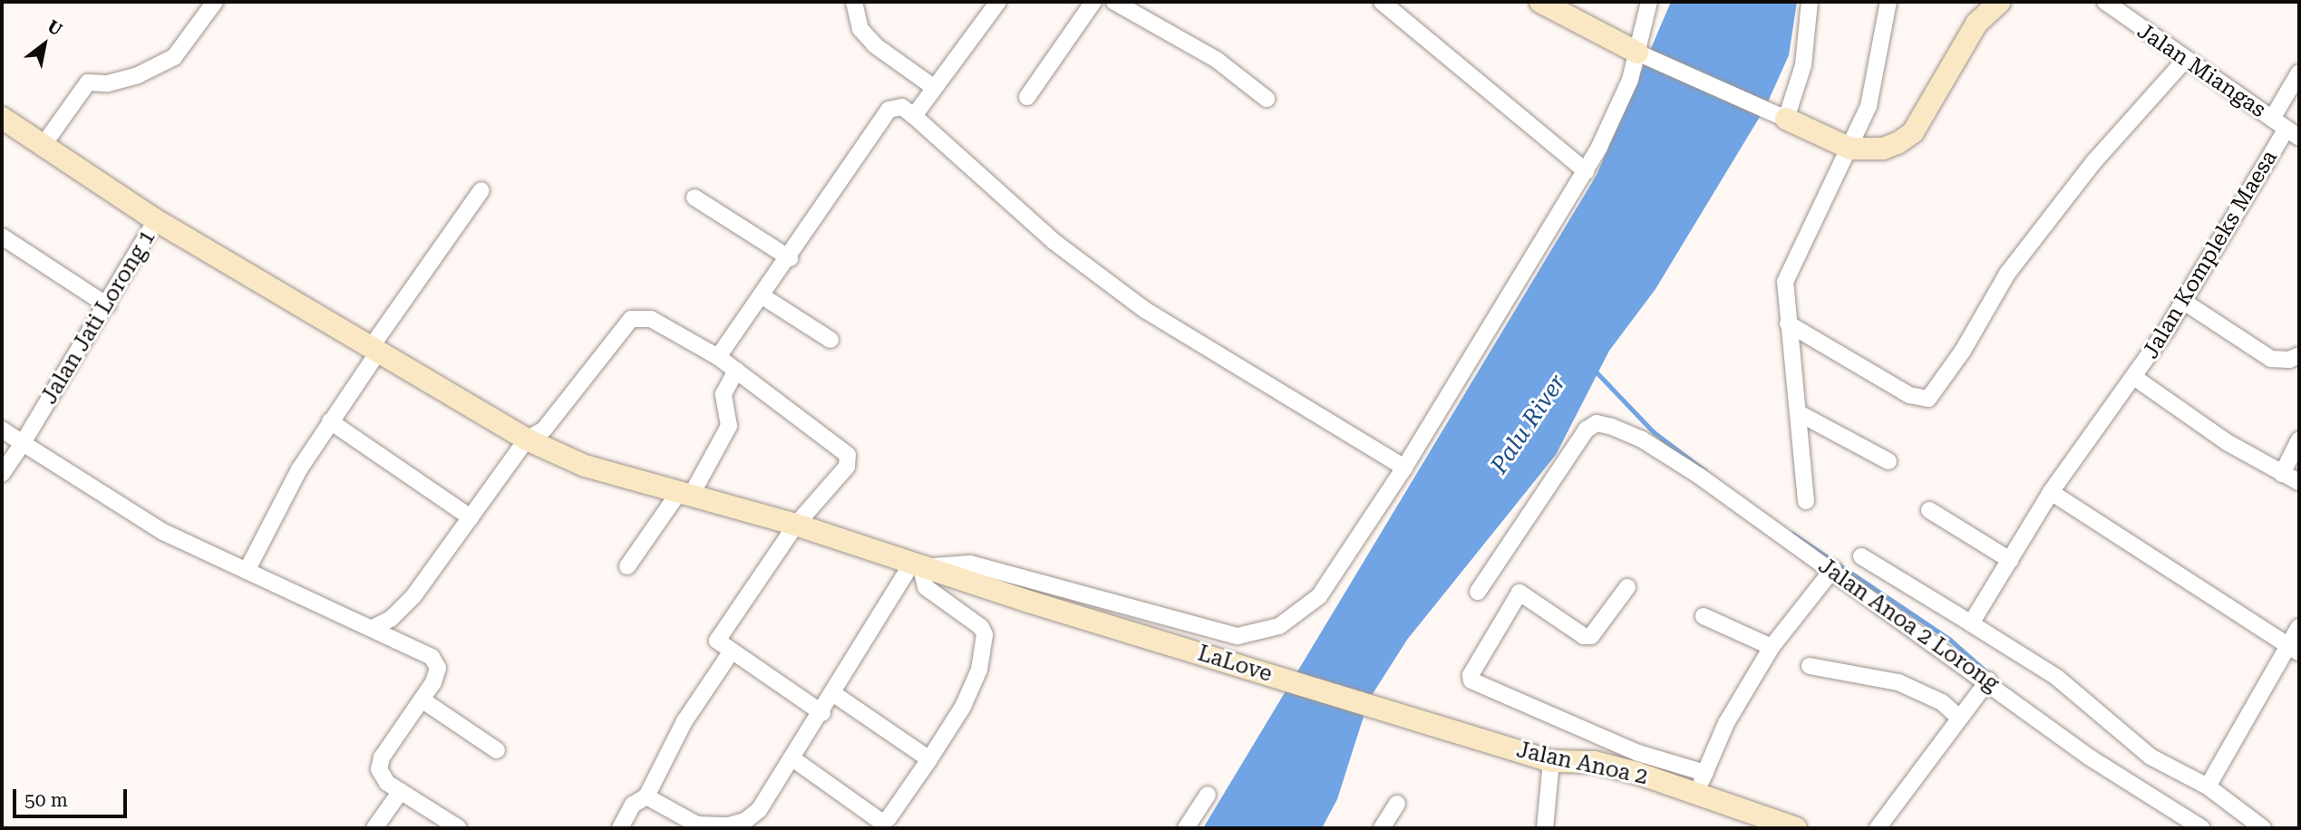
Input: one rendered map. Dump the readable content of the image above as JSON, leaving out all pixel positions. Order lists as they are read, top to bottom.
{
  "streets": {
    "street": [
      "Jalan Miangas",
      "Jalan Kompleks Maesa",
      "Jalan Jati Lorong 1",
      "Jalan Anoa 2 Lorong",
      "LaLove",
      "Jalan Anoa 2"
    ]
  },
  "crossings": [
    ["Jalan Miangas", "Jalan Kompleks Maesa"],
    ["Jalan Jati Lorong 1", "LaLove"],
    ["LaLove", "Jalan Anoa 2"]
  ],
  "water": ["Palu River"],
  "scale_bar": "50 m",
  "north": "top right"
}
